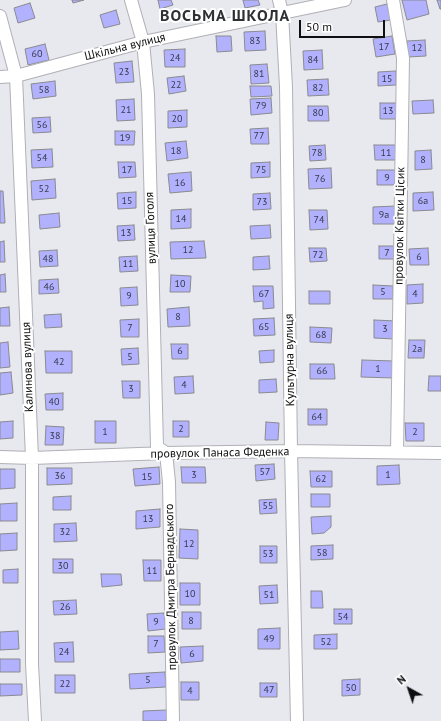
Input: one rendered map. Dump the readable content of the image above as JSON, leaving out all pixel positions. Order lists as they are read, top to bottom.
{
  "streets": {
    "street": [
      "Шкільна вулиця",
      "провулок Квітки Цісик",
      "вулиця Гоголя",
      "Культурна вулиця",
      "Калинова вулиця",
      "провулок Панаса Феденка",
      "провулок Дмитра Бернадського"
    ]
  },
  "crossings": [
    ["Шкільна вулиця", "вулиця Гоголя"],
    ["Шкільна вулиця", "Культурна вулиця"],
    ["Шкільна вулиця", "Калинова вулиця"],
    ["провулок Квітки Цісик", "провулок Панаса Феденка"],
    ["вулиця Гоголя", "провулок Панаса Феденка"],
    ["вулиця Гоголя", "провулок Дмитра Бернадського"],
    ["Культурна вулиця", "провулок Панаса Феденка"],
    ["Калинова вулиця", "провулок Панаса Феденка"],
    ["провулок Панаса Феденка", "провулок Дмитра Бернадського"]
  ],
  "districts": ["ВОСЬМА ШКОЛА"],
  "house_numbers": [
    "83",
    "17",
    "12",
    "60",
    "24",
    "84",
    "23",
    "81",
    "15",
    "22",
    "82",
    "58",
    "79",
    "21",
    "13",
    "80",
    "20",
    "56",
    "77",
    "19",
    "18",
    "78",
    "11",
    "54",
    "8",
    "17",
    "75",
    "9",
    "76",
    "16",
    "52",
    "15",
    "6а",
    "73",
    "9а",
    "14",
    "74",
    "13",
    "12",
    "7",
    "72",
    "6",
    "48",
    "11",
    "10",
    "46",
    "5",
    "67",
    "4",
    "9",
    "8",
    "65",
    "7",
    "3",
    "68",
    "2а",
    "6",
    "5",
    "42",
    "1",
    "66",
    "4",
    "3",
    "40",
    "64",
    "2",
    "1",
    "2",
    "38",
    "57",
    "3",
    "1",
    "36",
    "15",
    "62",
    "55",
    "13",
    "32",
    "12",
    "58",
    "53",
    "30",
    "11",
    "10",
    "51",
    "26",
    "54",
    "8",
    "9",
    "49",
    "52",
    "7",
    "24",
    "6",
    "5",
    "22",
    "50",
    "47",
    "4"
  ],
  "scale_bar": "50 m",
  "north": "top left"
}
